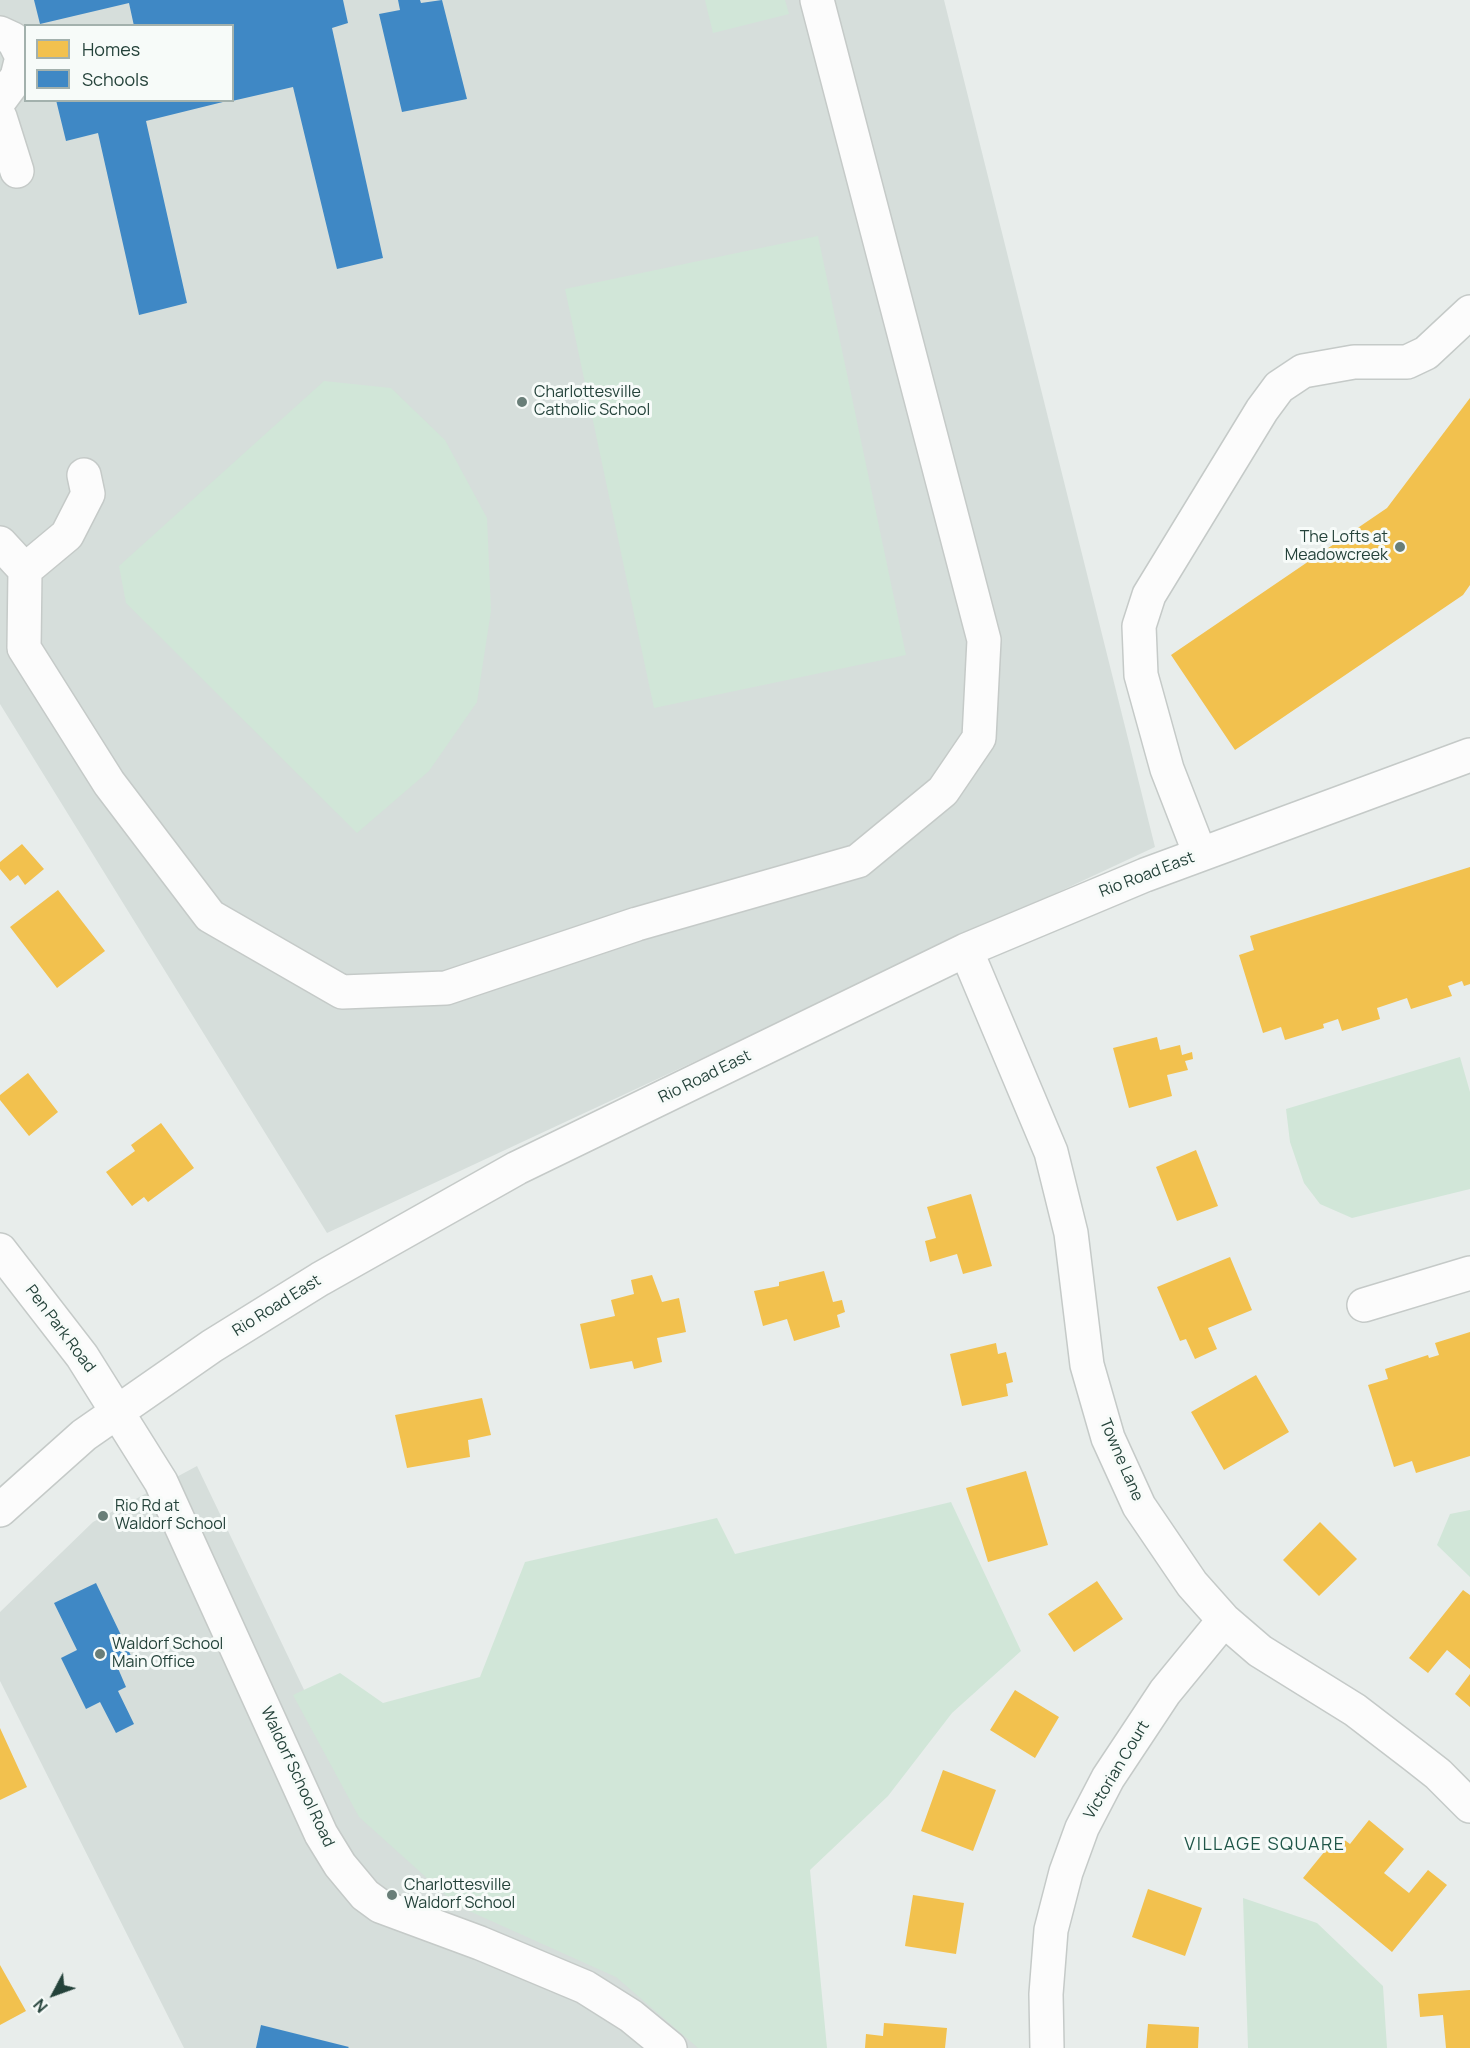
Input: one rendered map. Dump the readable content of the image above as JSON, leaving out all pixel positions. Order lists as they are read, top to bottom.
{
  "streets": {
    "street": [
      "Rio Road East",
      "Pen Park Road",
      "Towne Lane",
      "Victorian Court",
      "Waldorf School Road"
    ]
  },
  "crossings": [
    ["Rio Road East", "Pen Park Road"],
    ["Rio Road East", "Towne Lane"],
    ["Rio Road East", "Waldorf School Road"],
    ["Pen Park Road", "Waldorf School Road"],
    ["Towne Lane", "Victorian Court"]
  ],
  "districts": ["VILLAGE SQUARE"],
  "places": [
    "Charlottesville Catholic School",
    "The Lofts at Meadowcreek",
    "Rio Rd at Waldorf School",
    "Waldorf School Main Office",
    "Charlottesville Waldorf School"
  ],
  "legend": ["Homes", "Schools"],
  "north": "bottom left"
}
